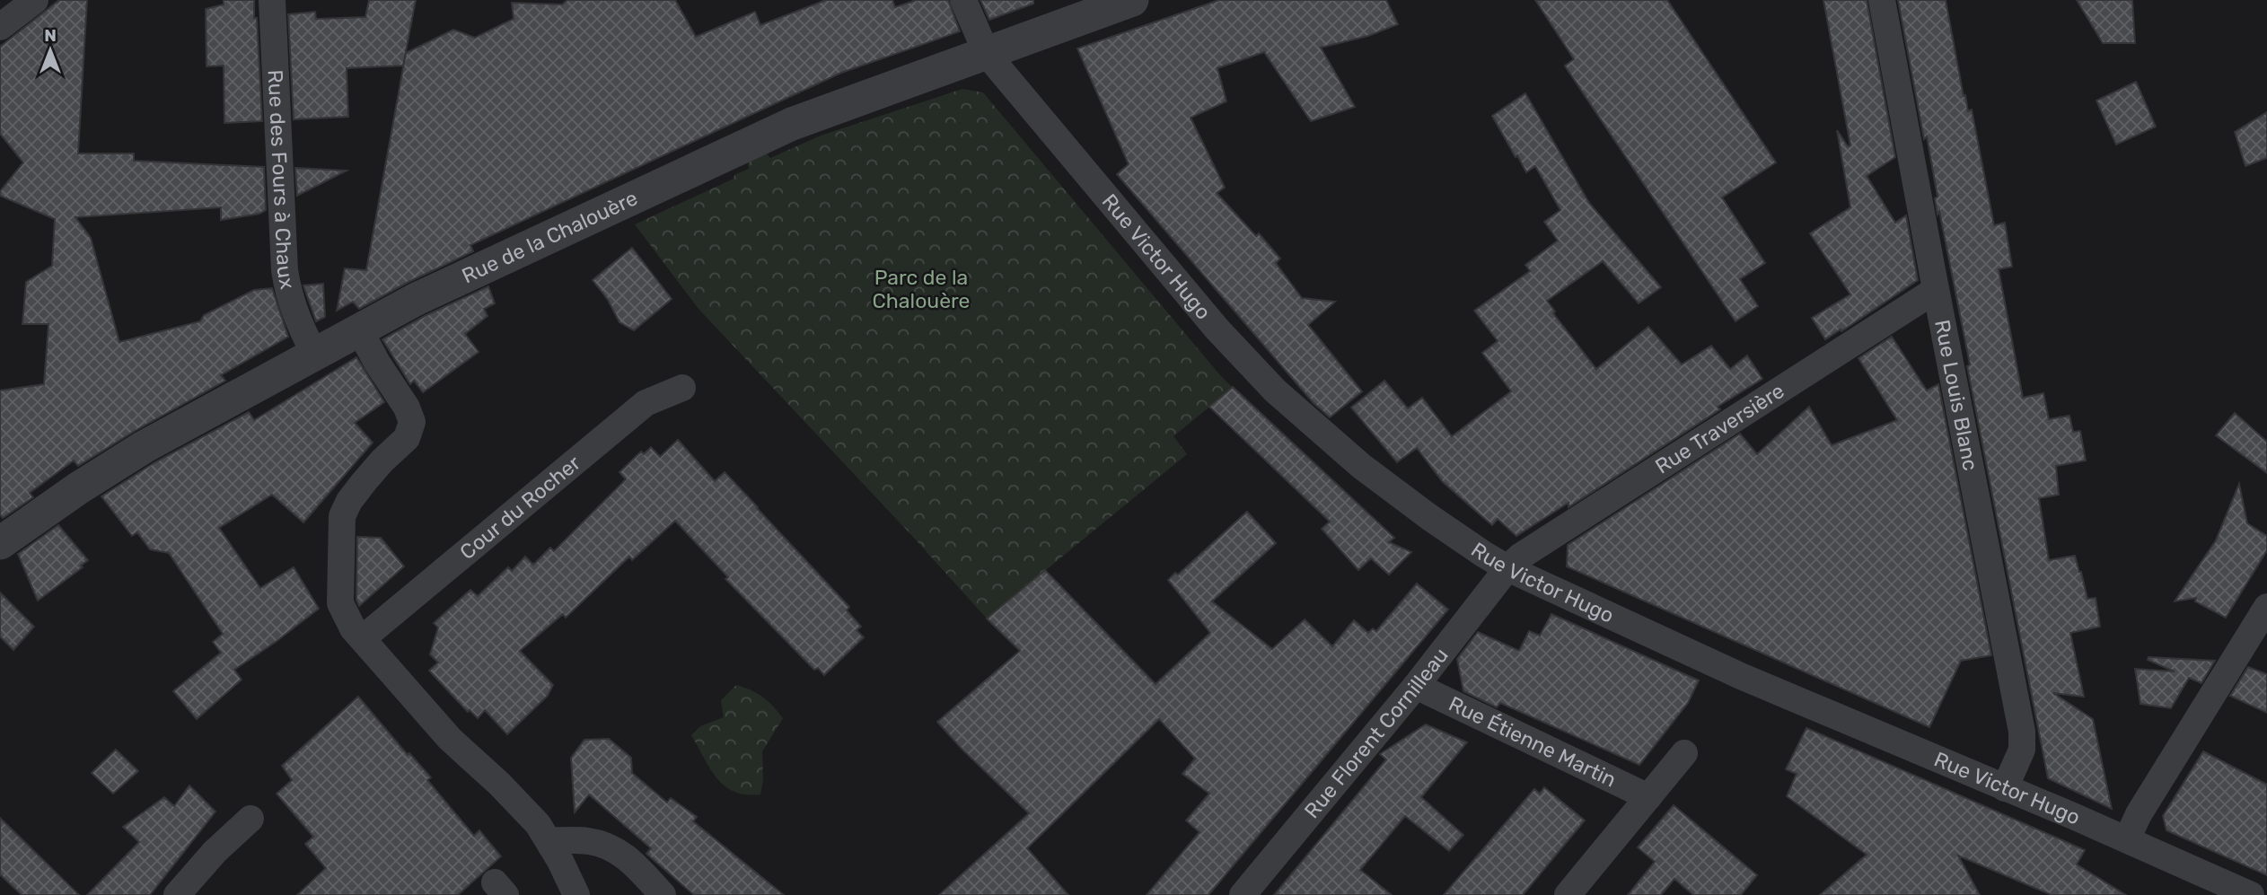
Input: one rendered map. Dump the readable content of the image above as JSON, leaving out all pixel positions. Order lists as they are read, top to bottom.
{
  "streets": {
    "street": [
      "Rue des Fours à Chaux",
      "Rue de la Chalouère",
      "Rue Victor Hugo",
      "Rue Louis Blanc",
      "Rue Traversière",
      "Cour du Rocher",
      "Rue Florent Cornilleau",
      "Rue Étienne Martin"
    ]
  },
  "crossings": [
    ["Rue des Fours à Chaux", "Rue de la Chalouère"],
    ["Rue de la Chalouère", "Rue Victor Hugo"],
    ["Rue Victor Hugo", "Rue Louis Blanc"],
    ["Rue Victor Hugo", "Rue Traversière"],
    ["Rue Victor Hugo", "Rue Florent Cornilleau"],
    ["Rue Louis Blanc", "Rue Traversière"],
    ["Rue Traversière", "Rue Florent Cornilleau"],
    ["Rue Florent Cornilleau", "Rue Étienne Martin"]
  ],
  "parks": ["Parc de la Chalouère"],
  "north": "top"
}
